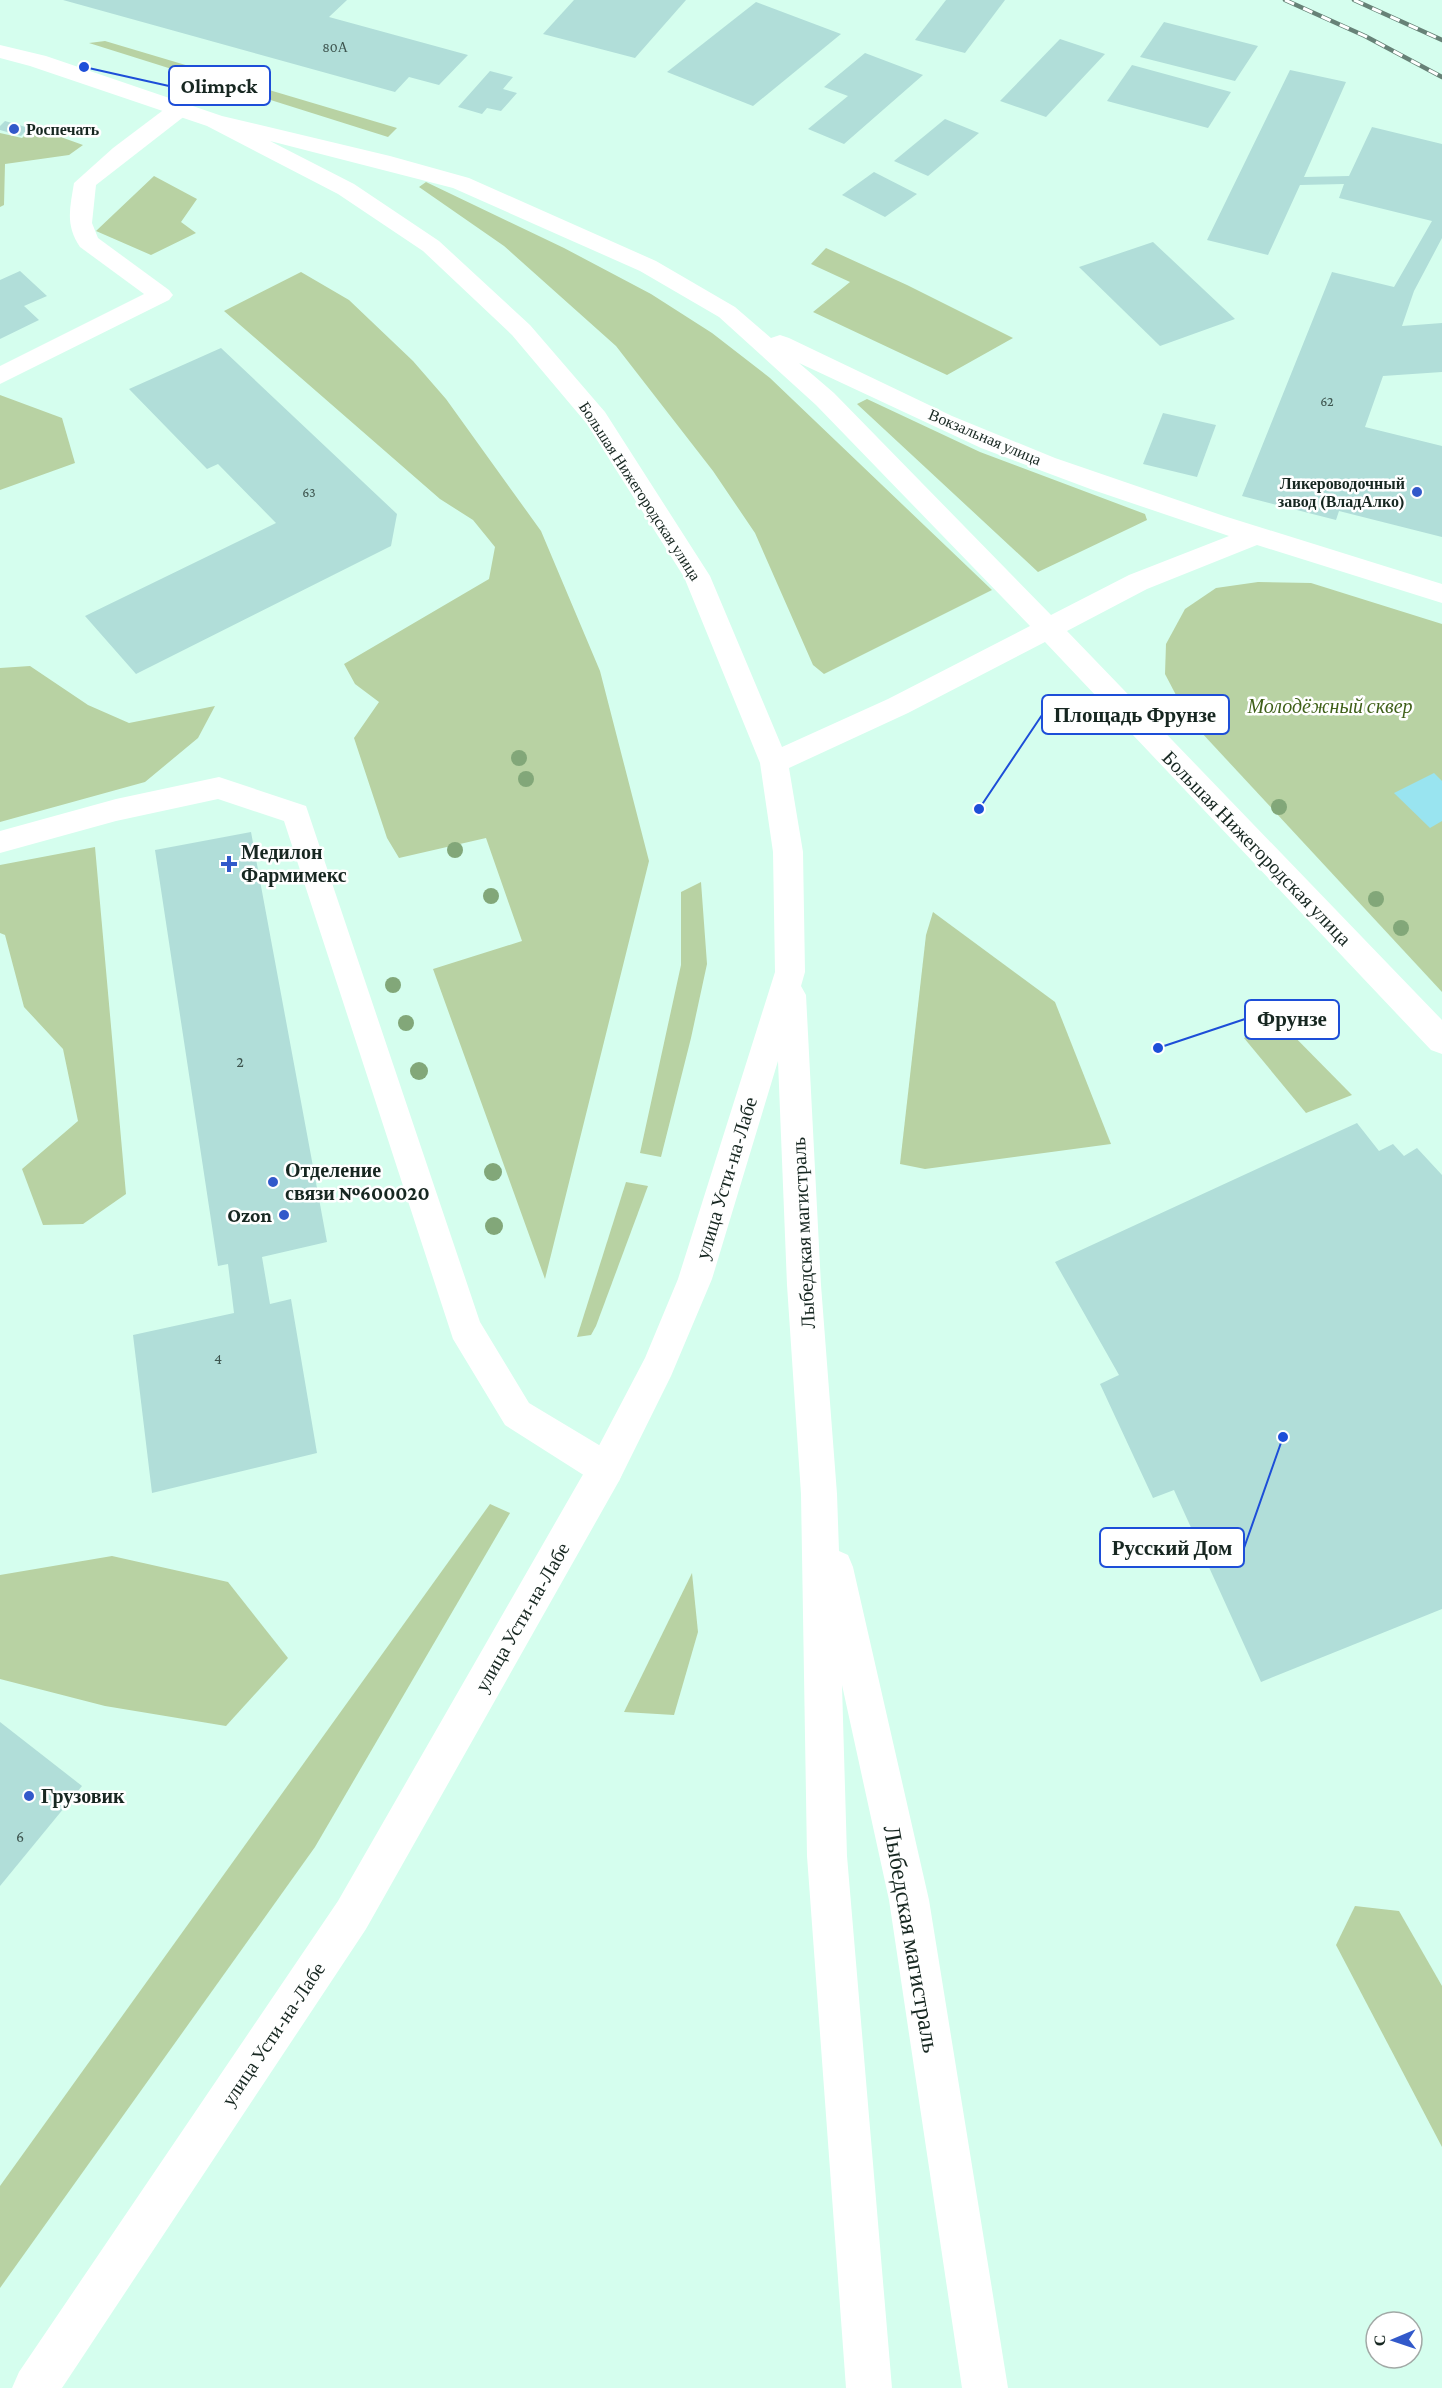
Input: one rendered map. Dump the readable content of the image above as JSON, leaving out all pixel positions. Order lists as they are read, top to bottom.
{
  "streets": {
    "main road": [
      "Вокзальная улица",
      "Большая Нижегородская улица",
      "улица Усти-на-Лабе",
      "Лыбедская магистраль"
    ]
  },
  "crossings": [
    ["Вокзальная улица", "Большая Нижегородская улица"],
    ["Большая Нижегородская улица", "улица Усти-на-Лабе"],
    ["улица Усти-на-Лабе", "Лыбедская магистраль"]
  ],
  "parks": ["Молодёжный сквер"],
  "places": {
    "other": [
      "Olimpck",
      "Роспечать",
      "Ликероводочный завод (ВладАлко)",
      "Площадь Фрунзе",
      "Фрунзе",
      "Отделение связи №600020",
      "Ozon",
      "Русский Дом",
      "Грузовик"
    ],
    "health": ["Медилон Фармимекс"]
  },
  "house_numbers": [
    "80А",
    "62",
    "63",
    "2",
    "4",
    "6"
  ],
  "north": "left"
}
